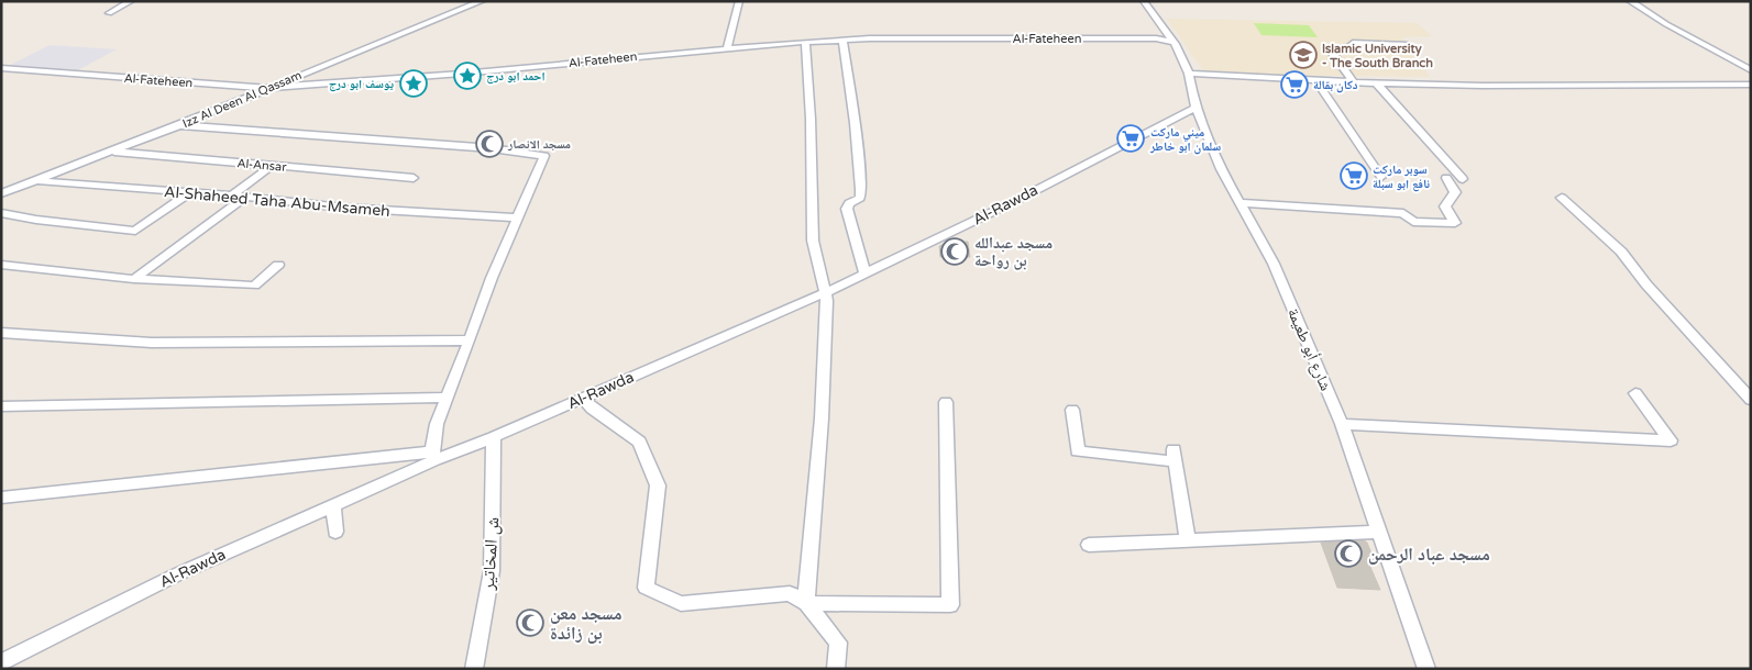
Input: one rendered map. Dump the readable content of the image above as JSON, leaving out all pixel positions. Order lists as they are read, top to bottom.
{
  "streets": {
    "street": [
      "Al-Fateheen",
      "Izz Al Deen Al Qassam",
      "Al-Ansar",
      "Al-Shaheed Taha Abu-Msameh",
      "Al-Rawda",
      "شارع أبو طعيمة",
      "ش المخاتير"
    ]
  },
  "crossings": [
    ["Al-Fateheen", "Izz Al Deen Al Qassam"],
    ["Al-Fateheen", "شارع أبو طعيمة"],
    ["Izz Al Deen Al Qassam", "Al-Ansar"],
    ["Izz Al Deen Al Qassam", "Al-Shaheed Taha Abu-Msameh"],
    ["Al-Rawda", "شارع أبو طعيمة"],
    ["Al-Rawda", "ش المخاتير"]
  ],
  "places": {
    "school or university": ["Islamic University - The South Branch"],
    "place": ["احمد ابو درج", "يوسف ابو درج"],
    "supermarket": ["دكان بقالة", "ميني ماركت سلمان ابو خاطر", "سوبر ماركت نافع ابو سبلة"],
    "mosque": [
      "مسجد الانصار",
      "مسجد عبدالله بن رواحة",
      "مسجد عباد الرحمن",
      "مسجد معن بن زائدة"
    ]
  }
}
